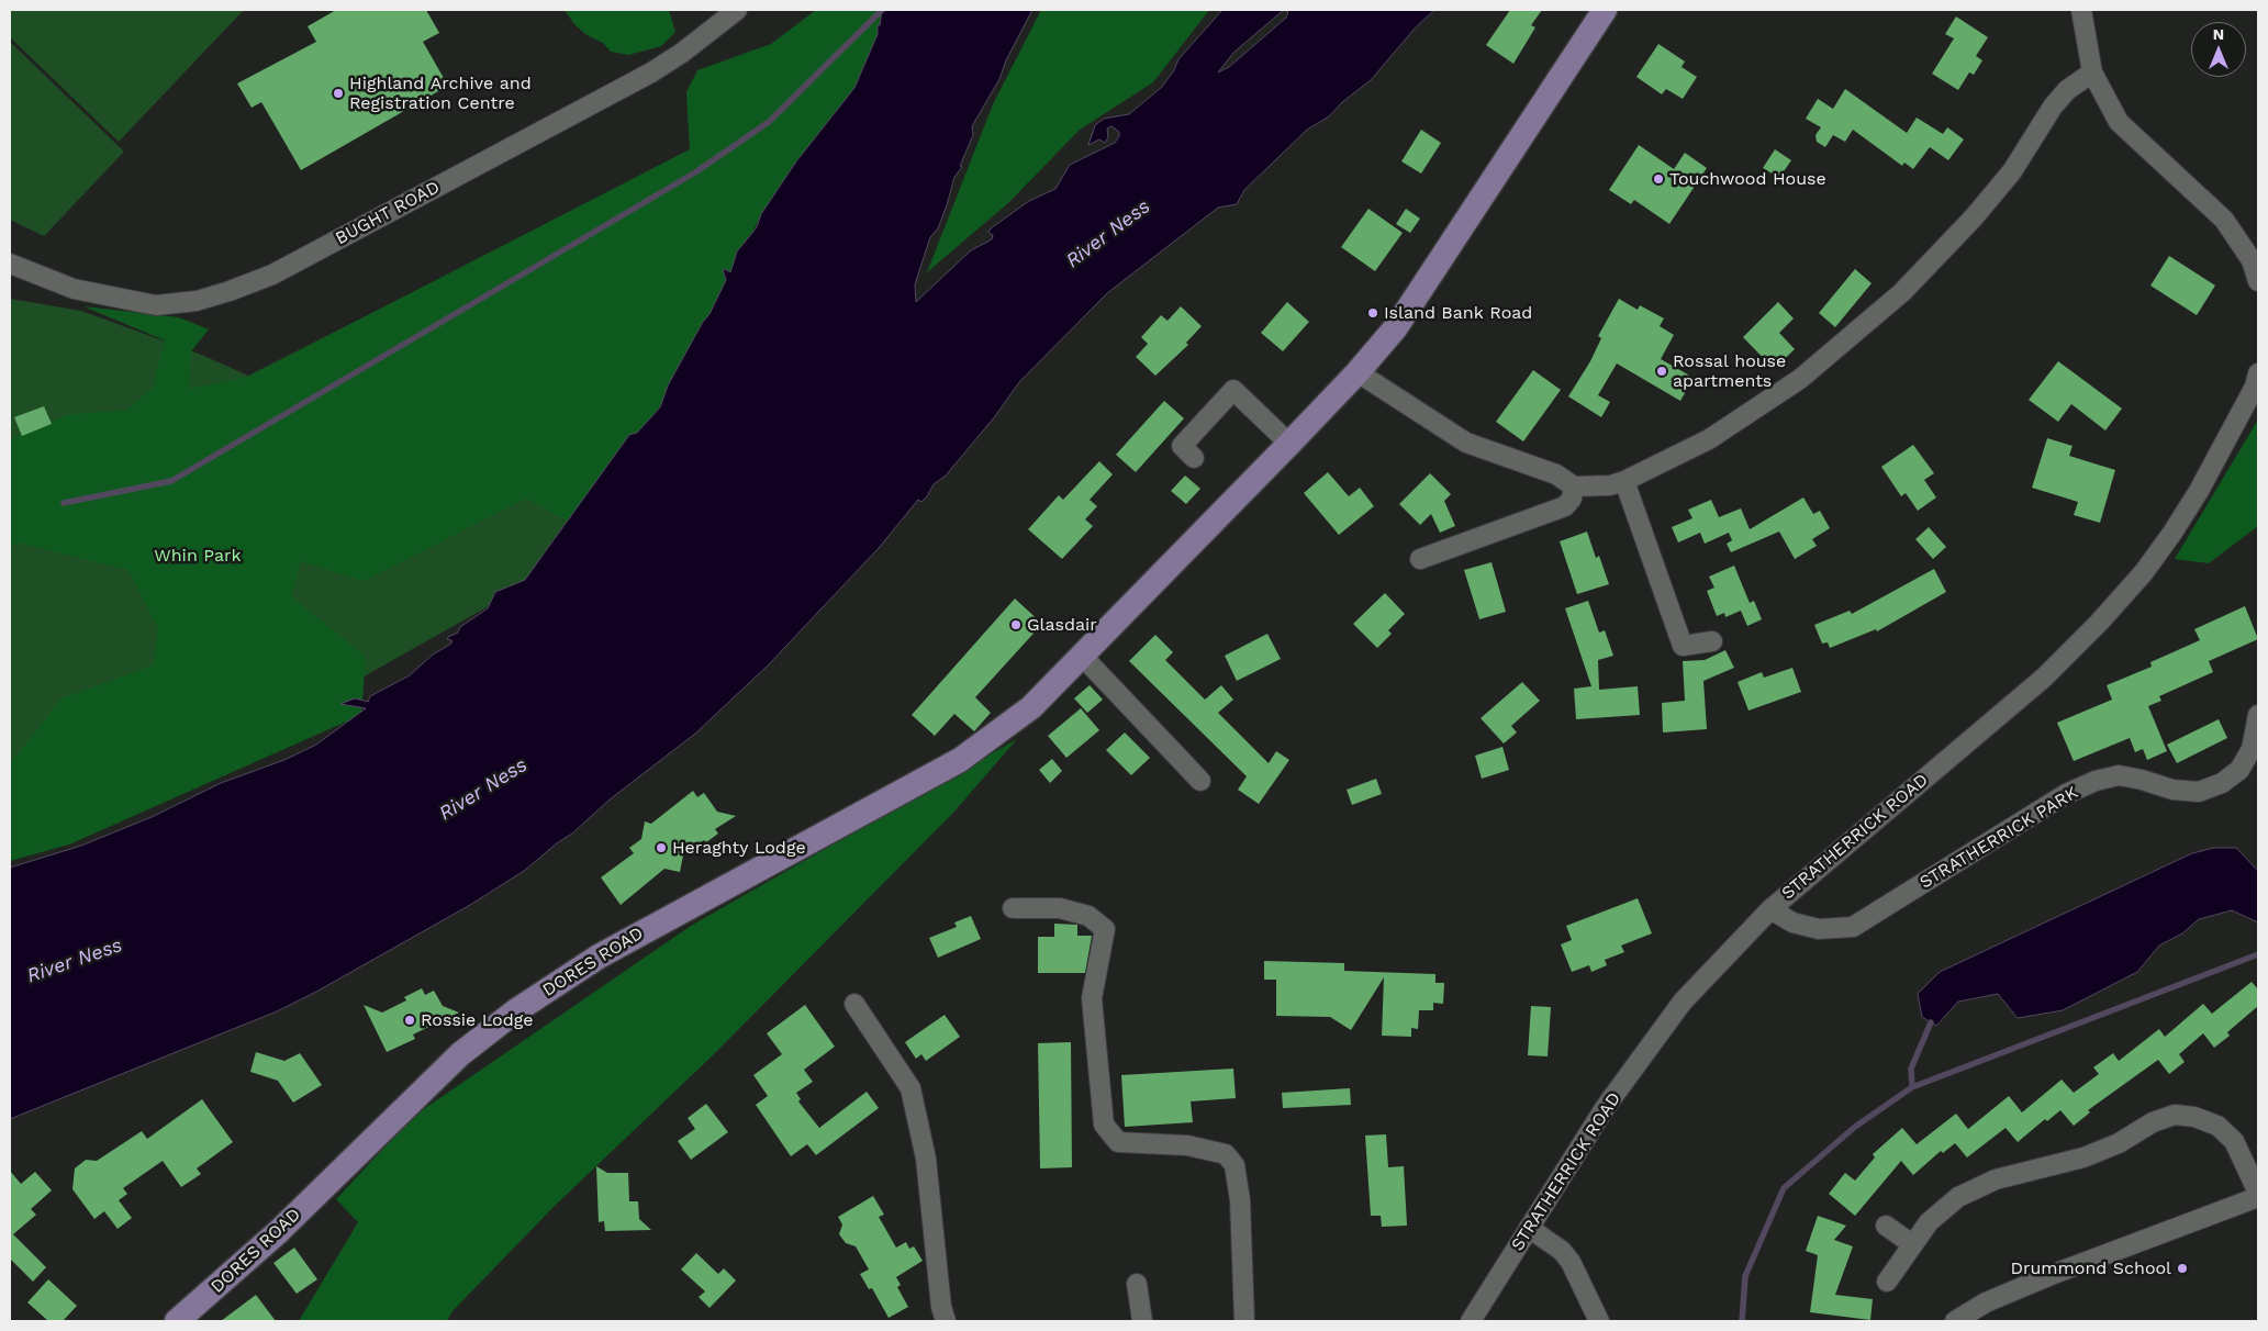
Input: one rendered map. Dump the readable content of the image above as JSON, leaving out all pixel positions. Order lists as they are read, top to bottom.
{
  "streets": {
    "main road": ["DORES ROAD"],
    "street": ["BUGHT ROAD", "STRATHERRICK ROAD", "STRATHERRICK PARK"]
  },
  "crossings": [
    ["STRATHERRICK ROAD", "STRATHERRICK PARK"]
  ],
  "water": ["River Ness"],
  "parks": ["Whin Park"],
  "places": [
    "Highland Archive and Registration Centre",
    "Touchwood House",
    "Island Bank Road",
    "Rossal house apartments",
    "Glasdair",
    "Heraghty Lodge",
    "Rossie Lodge",
    "Drummond School"
  ],
  "north": "top"
}
